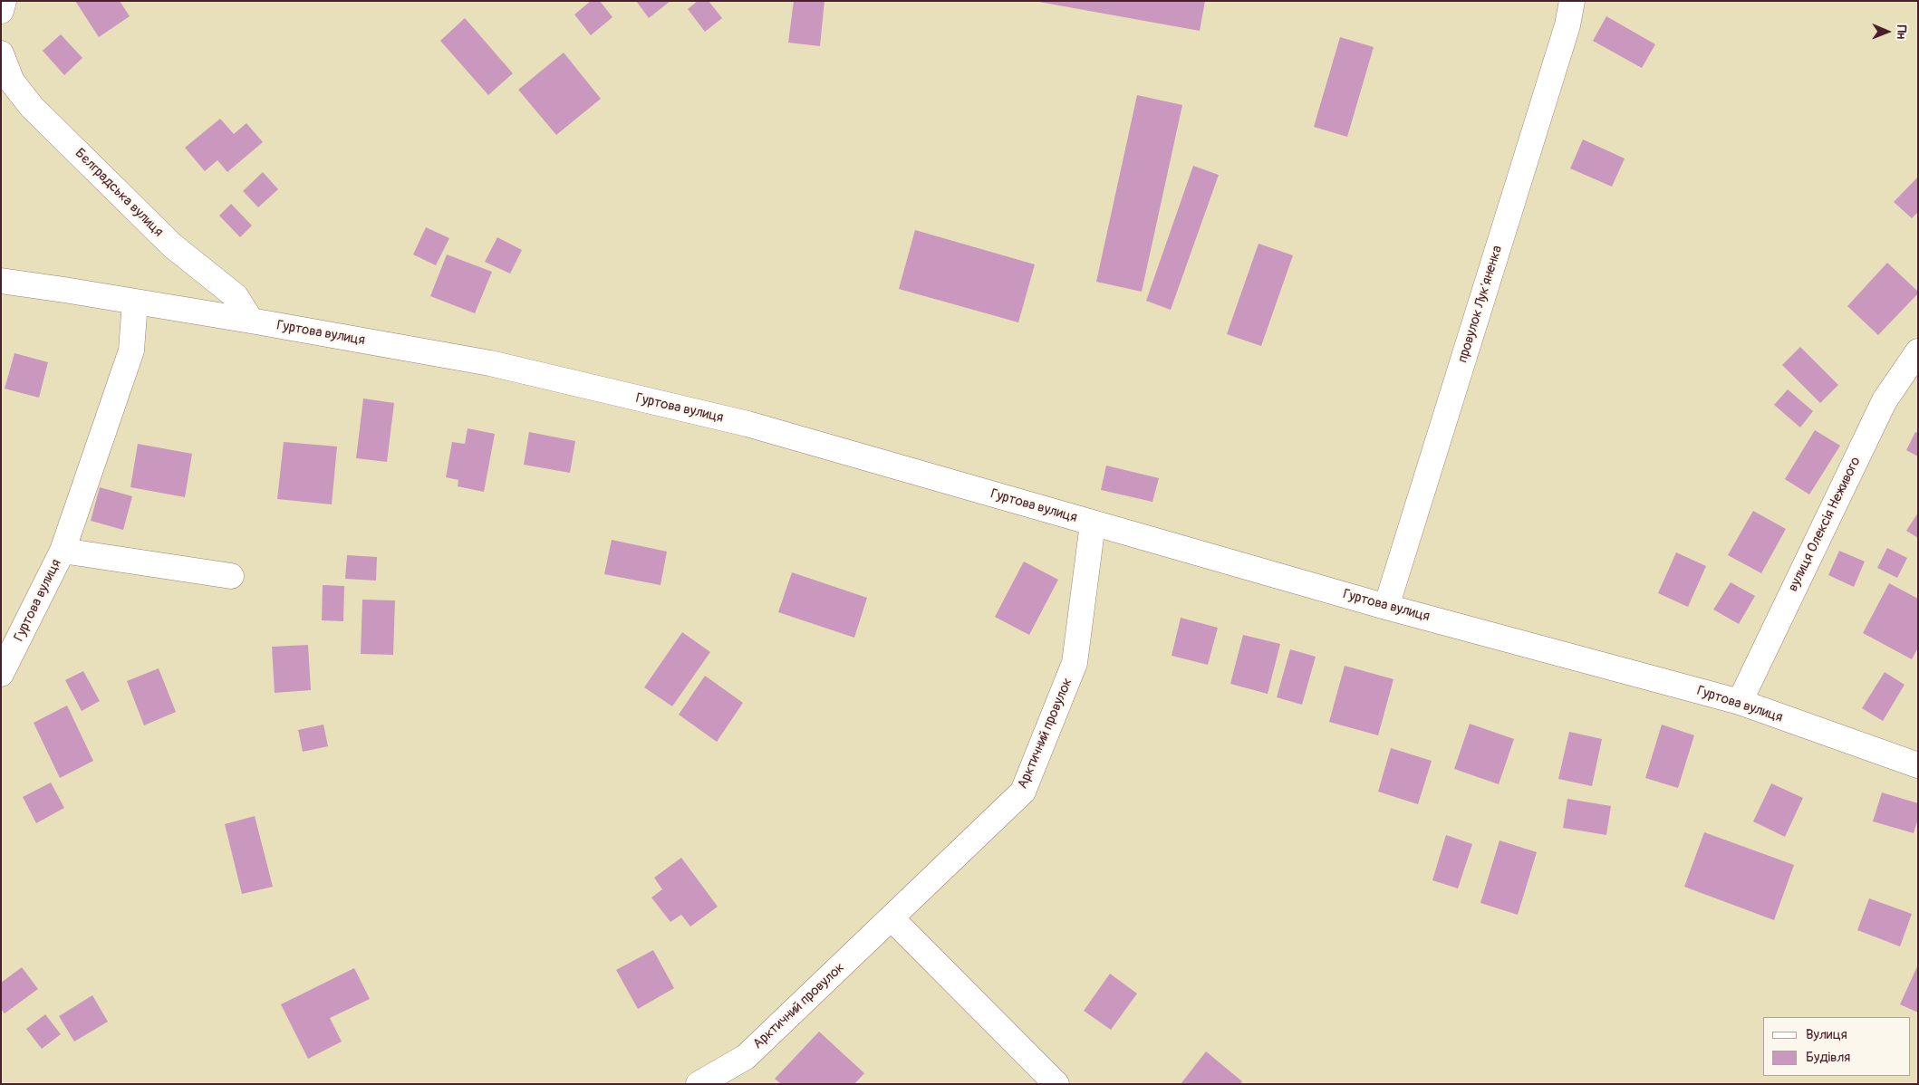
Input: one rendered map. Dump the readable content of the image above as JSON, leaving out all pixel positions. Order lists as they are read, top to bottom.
{
  "streets": {
    "street": [
      "Бєлградська вулиця",
      "провулок Лукʼяненка",
      "Гуртова вулиця",
      "вулиця Олексія Неживого",
      "Арктичний провулок"
    ]
  },
  "crossings": [
    ["Бєлградська вулиця", "Гуртова вулиця"],
    ["провулок Лукʼяненка", "Гуртова вулиця"],
    ["Гуртова вулиця", "вулиця Олексія Неживого"],
    ["Гуртова вулиця", "Арктичний провулок"]
  ],
  "legend": ["Вулиця", "Будівля"],
  "north": "right"
}
